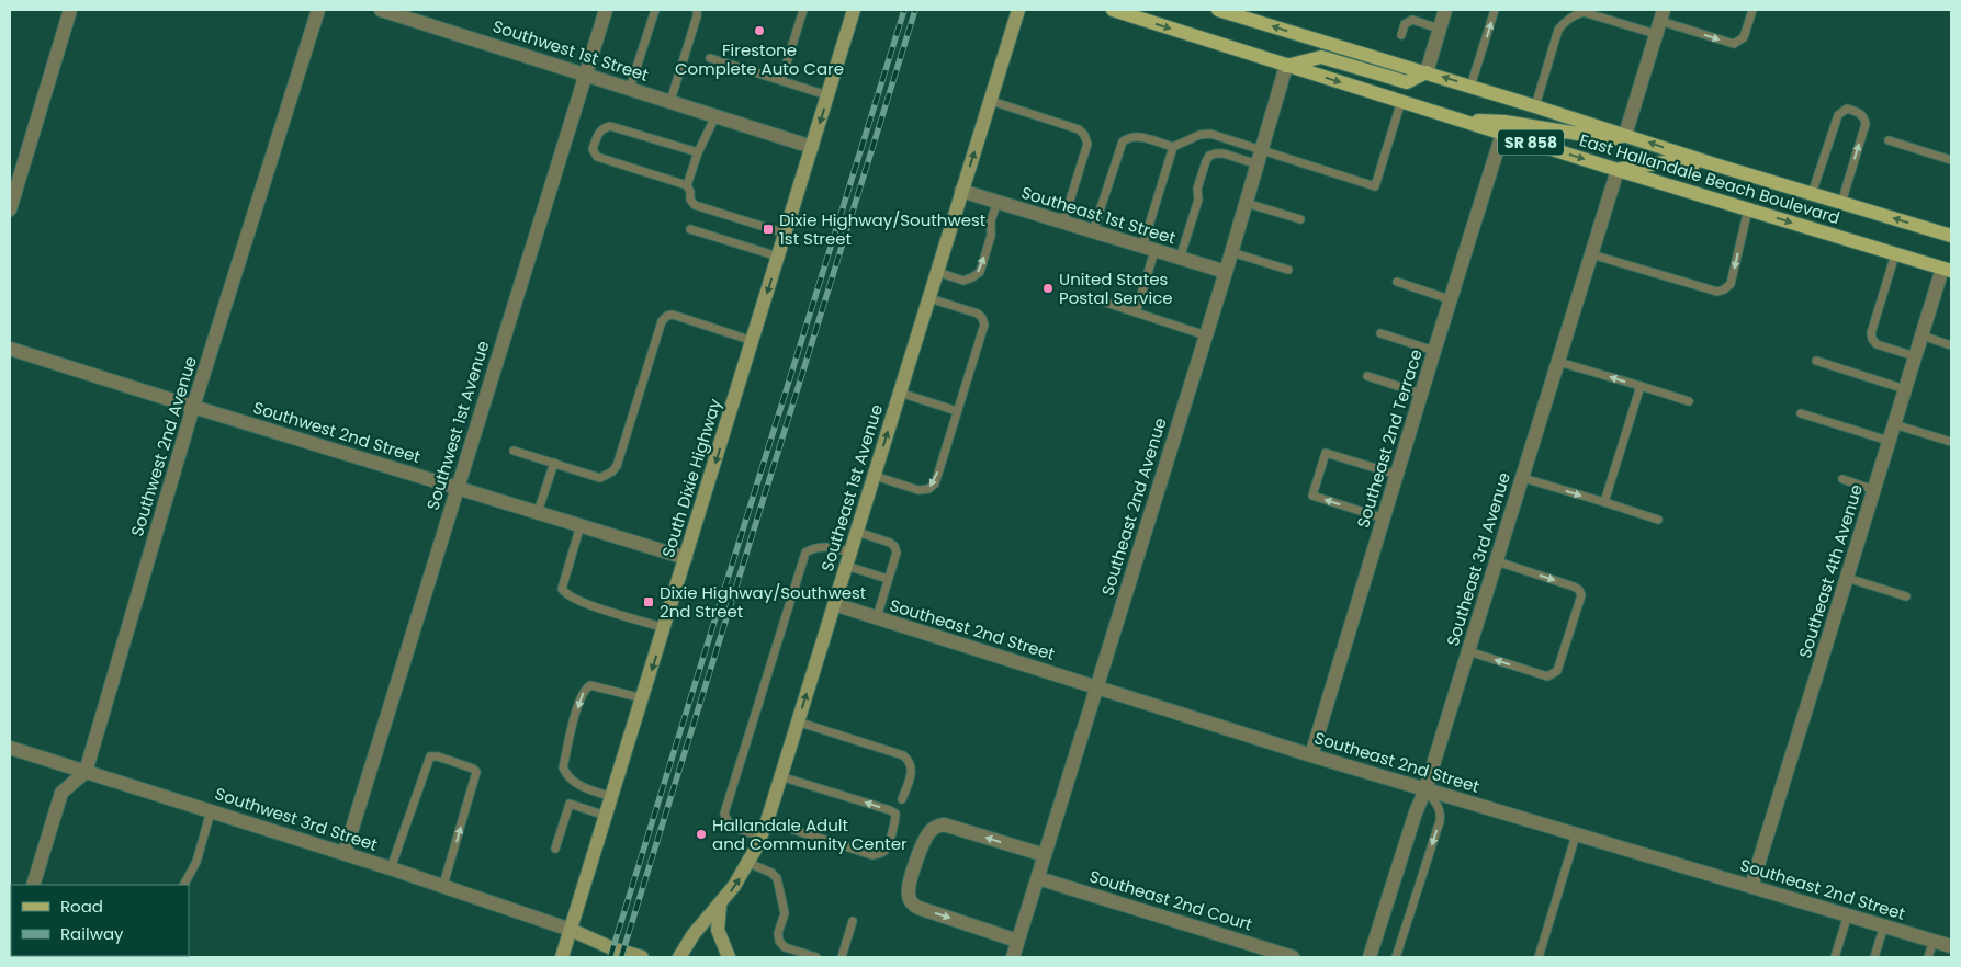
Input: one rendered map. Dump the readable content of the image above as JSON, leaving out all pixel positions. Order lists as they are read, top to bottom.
{
  "streets": {
    "main road": [
      "SR 858",
      "East Hallandale Beach Boulevard",
      "South Dixie Highway",
      "Southeast 1st Avenue"
    ],
    "street": [
      "Southwest 1st Street",
      "Southeast 1st Street",
      "Southwest 1st Avenue",
      "Southwest 2nd Street",
      "Southeast 2nd Terrace",
      "Southwest 2nd Avenue",
      "Southeast 2nd Avenue",
      "Southeast 3rd Avenue",
      "Southeast 4th Avenue",
      "Southeast 2nd Street",
      "Southwest 3rd Street",
      "Southeast 2nd Court"
    ]
  },
  "crossings": [
    ["Southwest 1st Street", "Southwest 1st Avenue"],
    ["Southwest 1st Street", "South Dixie Highway"],
    ["East Hallandale Beach Boulevard", "Southeast 2nd Terrace"],
    ["East Hallandale Beach Boulevard", "Southeast 2nd Avenue"],
    ["East Hallandale Beach Boulevard", "Southeast 3rd Avenue"],
    ["East Hallandale Beach Boulevard", "Southeast 4th Avenue"],
    ["Southeast 1st Street", "Southeast 1st Avenue"],
    ["Southeast 1st Street", "Southeast 2nd Avenue"],
    ["Southwest 1st Avenue", "Southwest 2nd Street"],
    ["Southwest 1st Avenue", "Southwest 3rd Street"],
    ["Southwest 2nd Street", "Southwest 2nd Avenue"],
    ["Southwest 2nd Street", "South Dixie Highway"],
    ["Southeast 2nd Terrace", "Southeast 2nd Street"],
    ["Southwest 2nd Avenue", "Southwest 3rd Street"],
    ["South Dixie Highway", "Southwest 3rd Street"],
    ["Southeast 1st Avenue", "Southeast 2nd Street"],
    ["Southeast 2nd Avenue", "Southeast 2nd Street"],
    ["Southeast 2nd Avenue", "Southeast 2nd Court"],
    ["Southeast 3rd Avenue", "Southeast 2nd Street"],
    ["Southeast 4th Avenue", "Southeast 2nd Street"]
  ],
  "one_way": ["South Dixie Highway", "Southeast 1st Avenue"],
  "places": {
    "other": ["Firestone Complete Auto Care", "United States Postal Service", "Hallandale Adult and Community Center"],
    "transit": ["Dixie Highway/Southwest 1st Street", "Dixie Highway/Southwest 2nd Street"]
  },
  "legend": ["Road", "Railway"]
}
